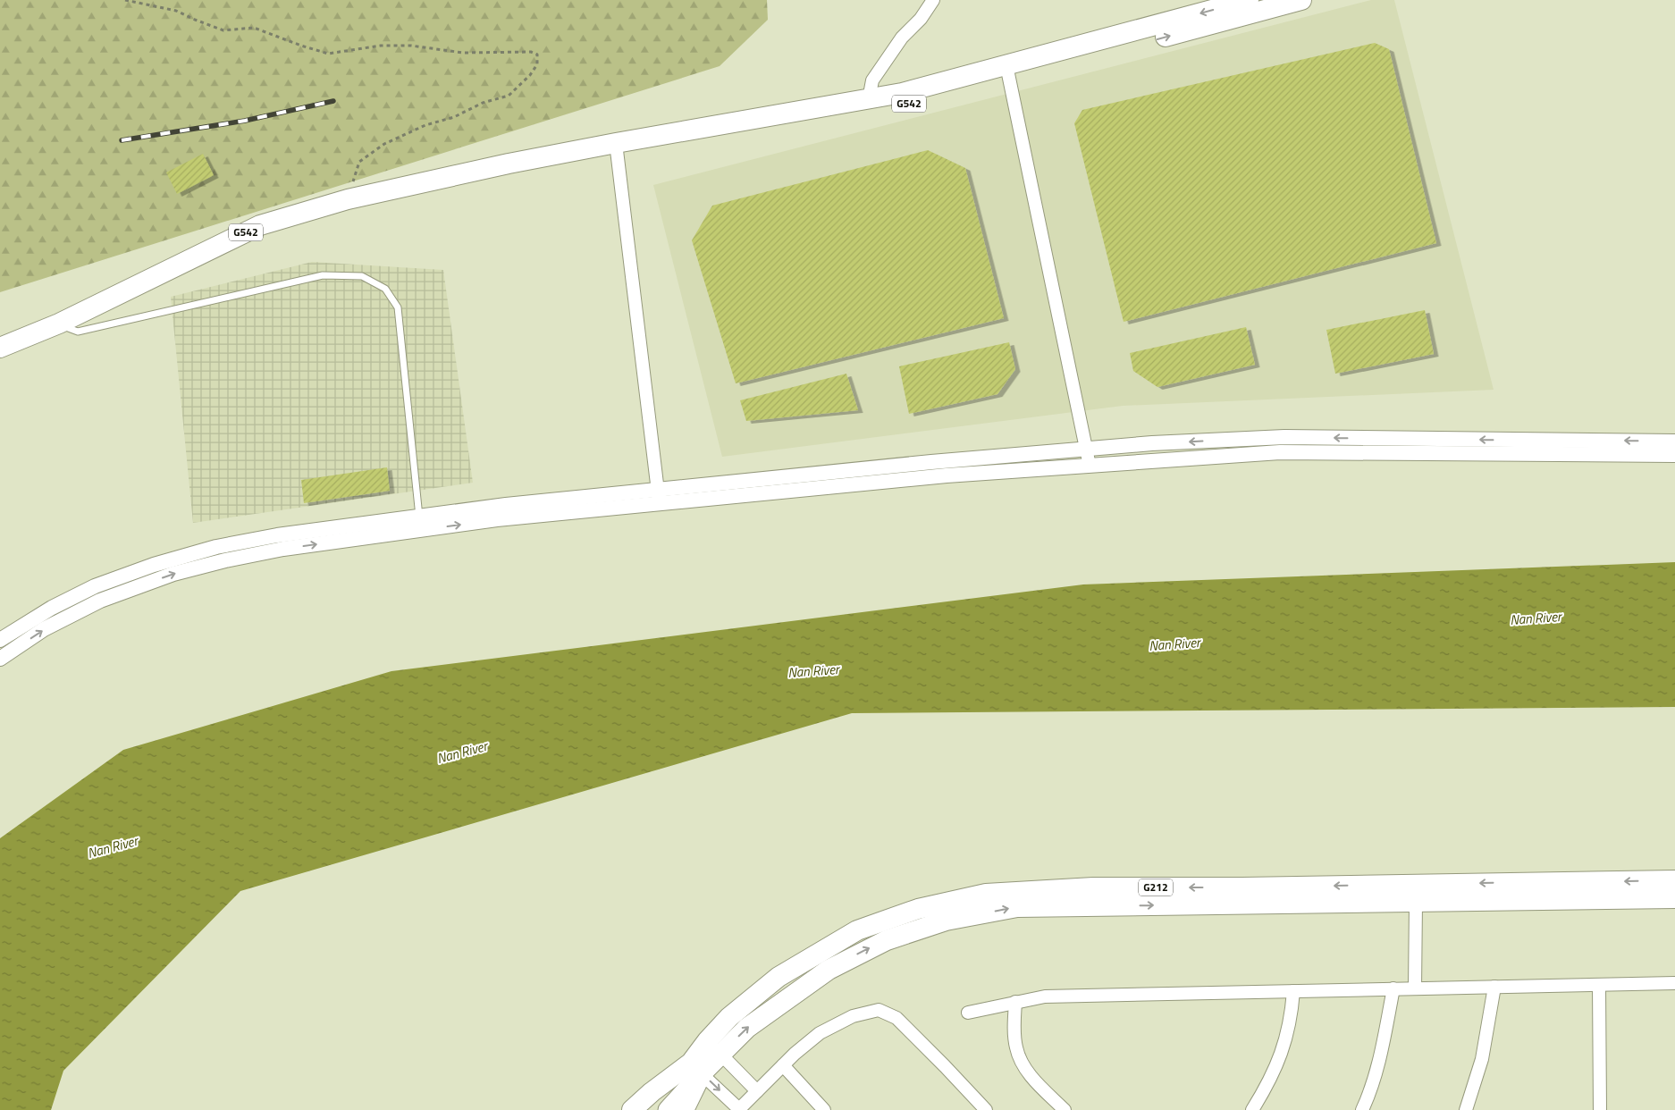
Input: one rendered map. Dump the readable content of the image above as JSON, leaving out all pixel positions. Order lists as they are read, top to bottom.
{
  "streets": {
    "highway": ["G542", "G212"]
  },
  "water": ["Nan River"]
}
